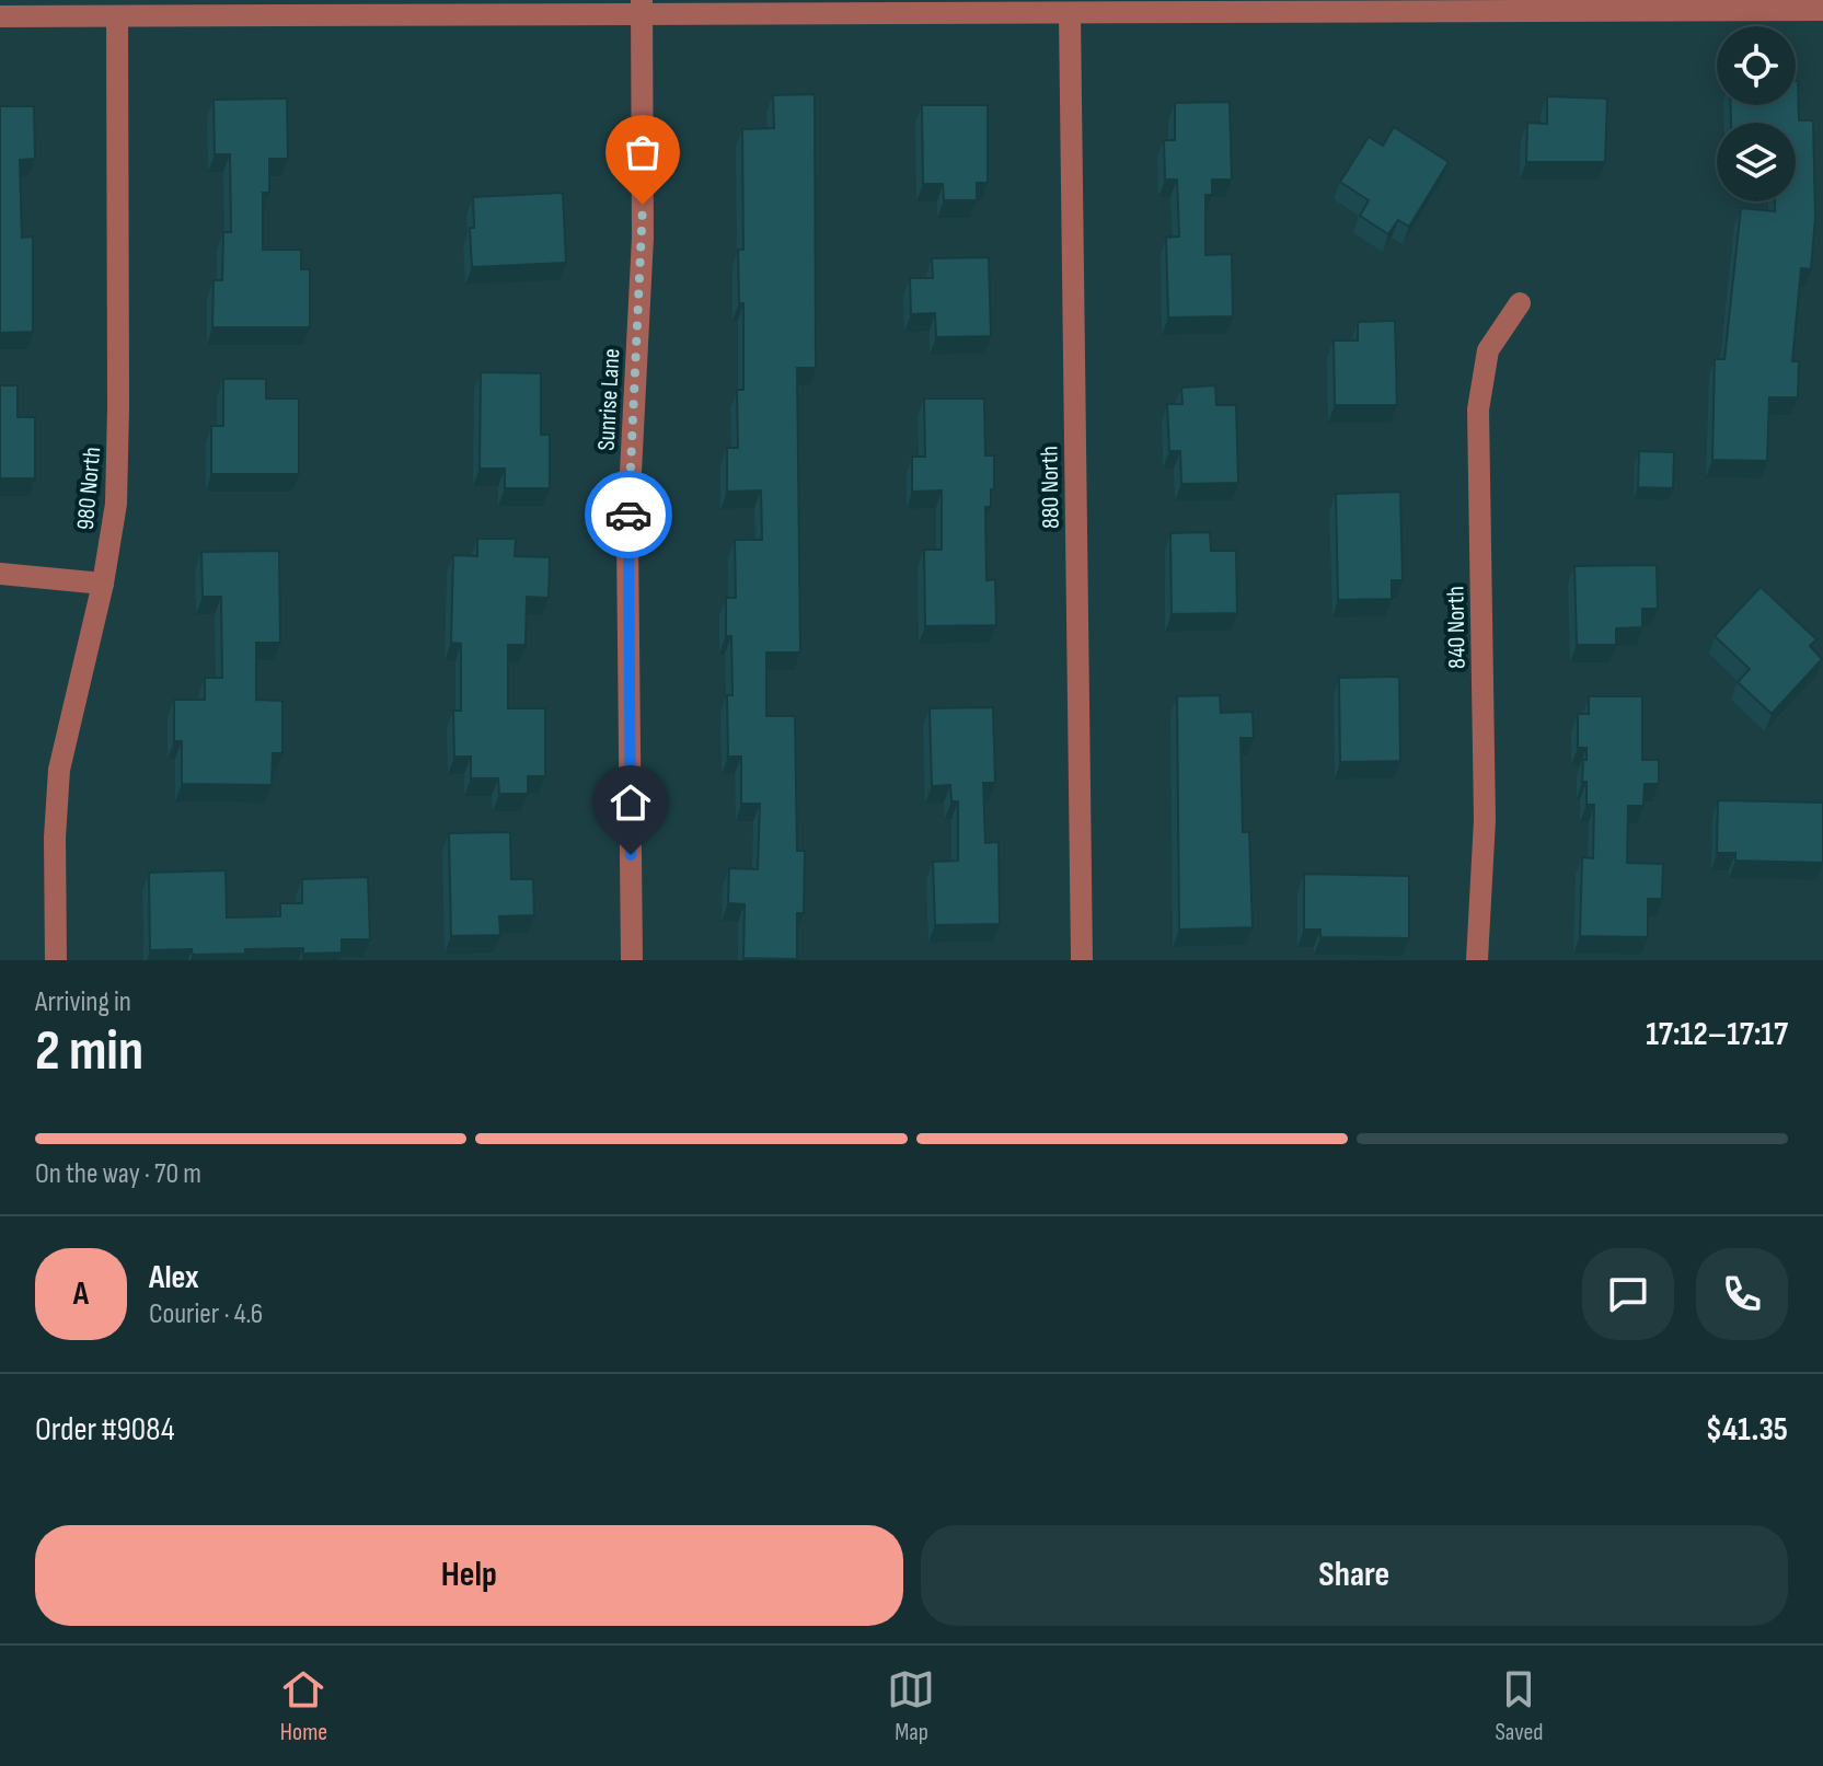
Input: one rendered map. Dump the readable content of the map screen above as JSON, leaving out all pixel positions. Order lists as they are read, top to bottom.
{
  "streets": {
    "street": [
      "Sunrise Lane",
      "880 North",
      "980 North",
      "840 North"
    ]
  },
  "page": {
    "heading": ["2 min", "Arriving in", "17:12–17:17"],
    "panel": [
      "Alex",
      "Courier · 4.6",
      "Order #9084",
      "$41.35"
    ],
    "bar": "On the way · 70 m",
    "round": "A",
    "buttons": ["Help", "Share"],
    "tabs": ["Home", "Map", "Saved"]
  }
}
